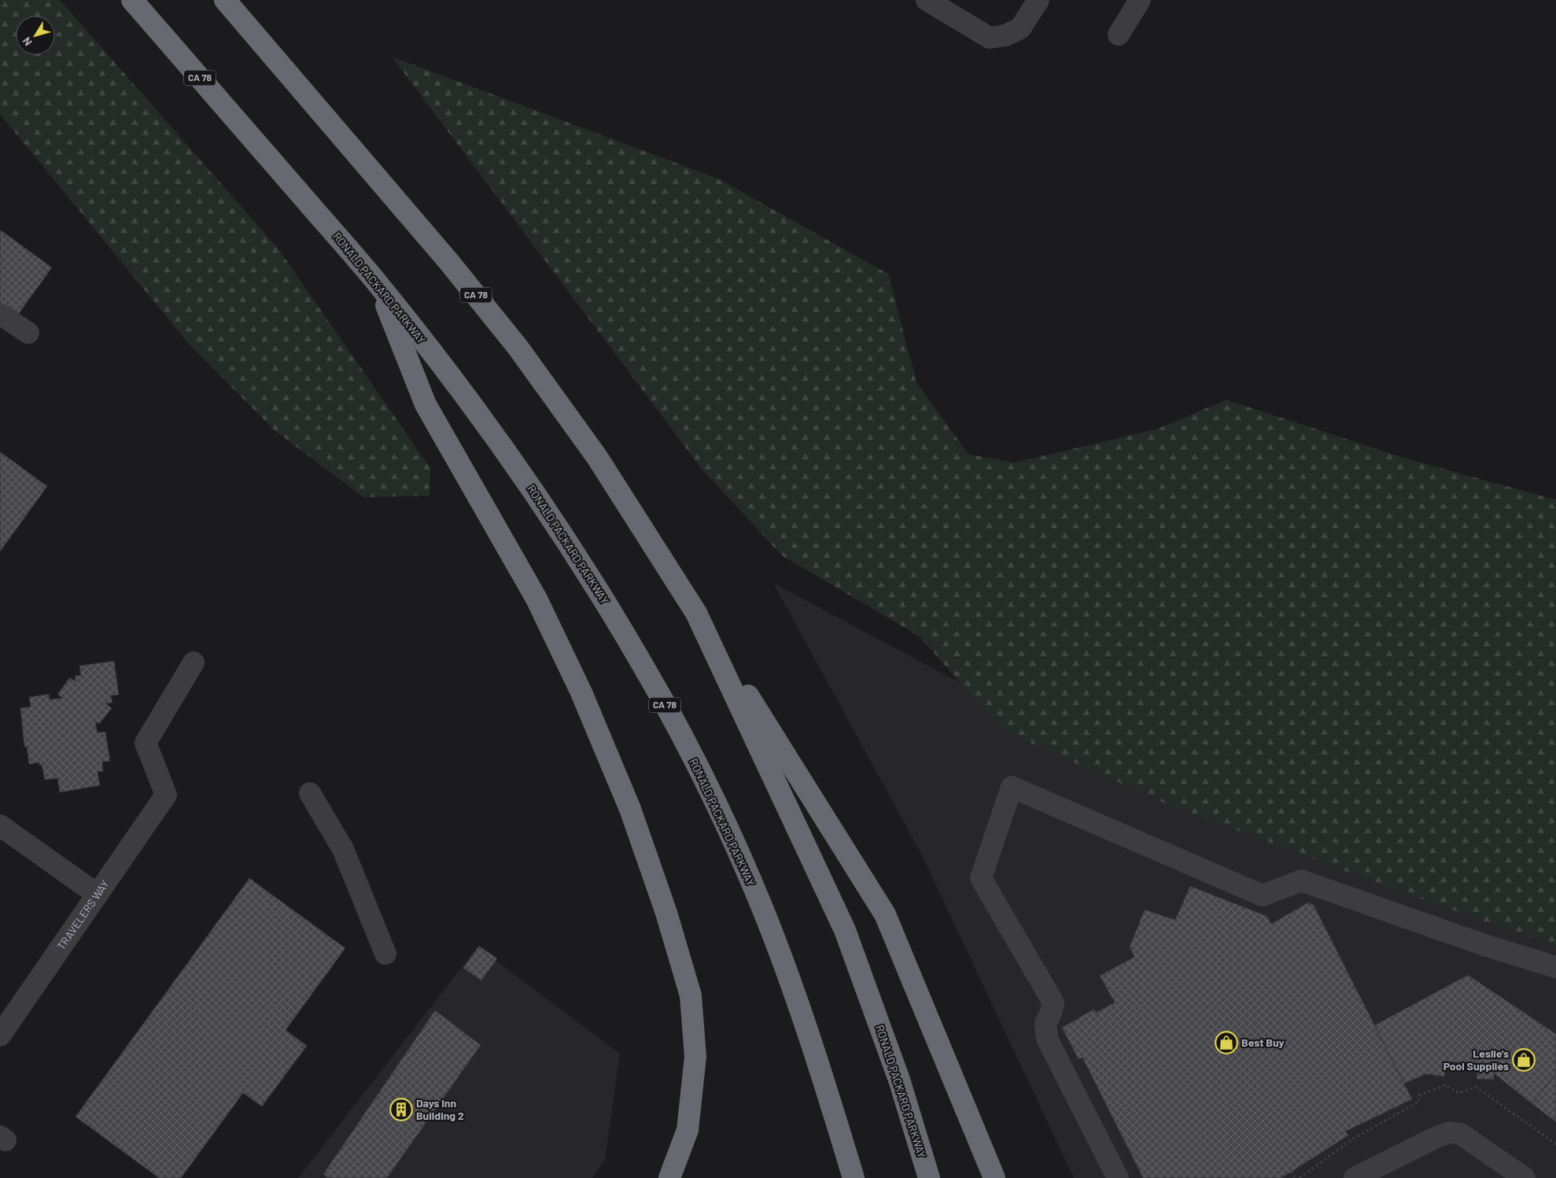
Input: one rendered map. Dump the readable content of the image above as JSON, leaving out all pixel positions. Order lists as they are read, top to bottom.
{
  "streets": {
    "highway": ["CA 78", "RONALD PACKARD PARKWAY"],
    "street": ["TRAVELERS WAY"]
  },
  "places": {
    "shop": ["Best Buy", "Leslie's Pool Supplies"],
    "building": ["Days Inn Building 2"]
  },
  "north": "bottom left"
}
